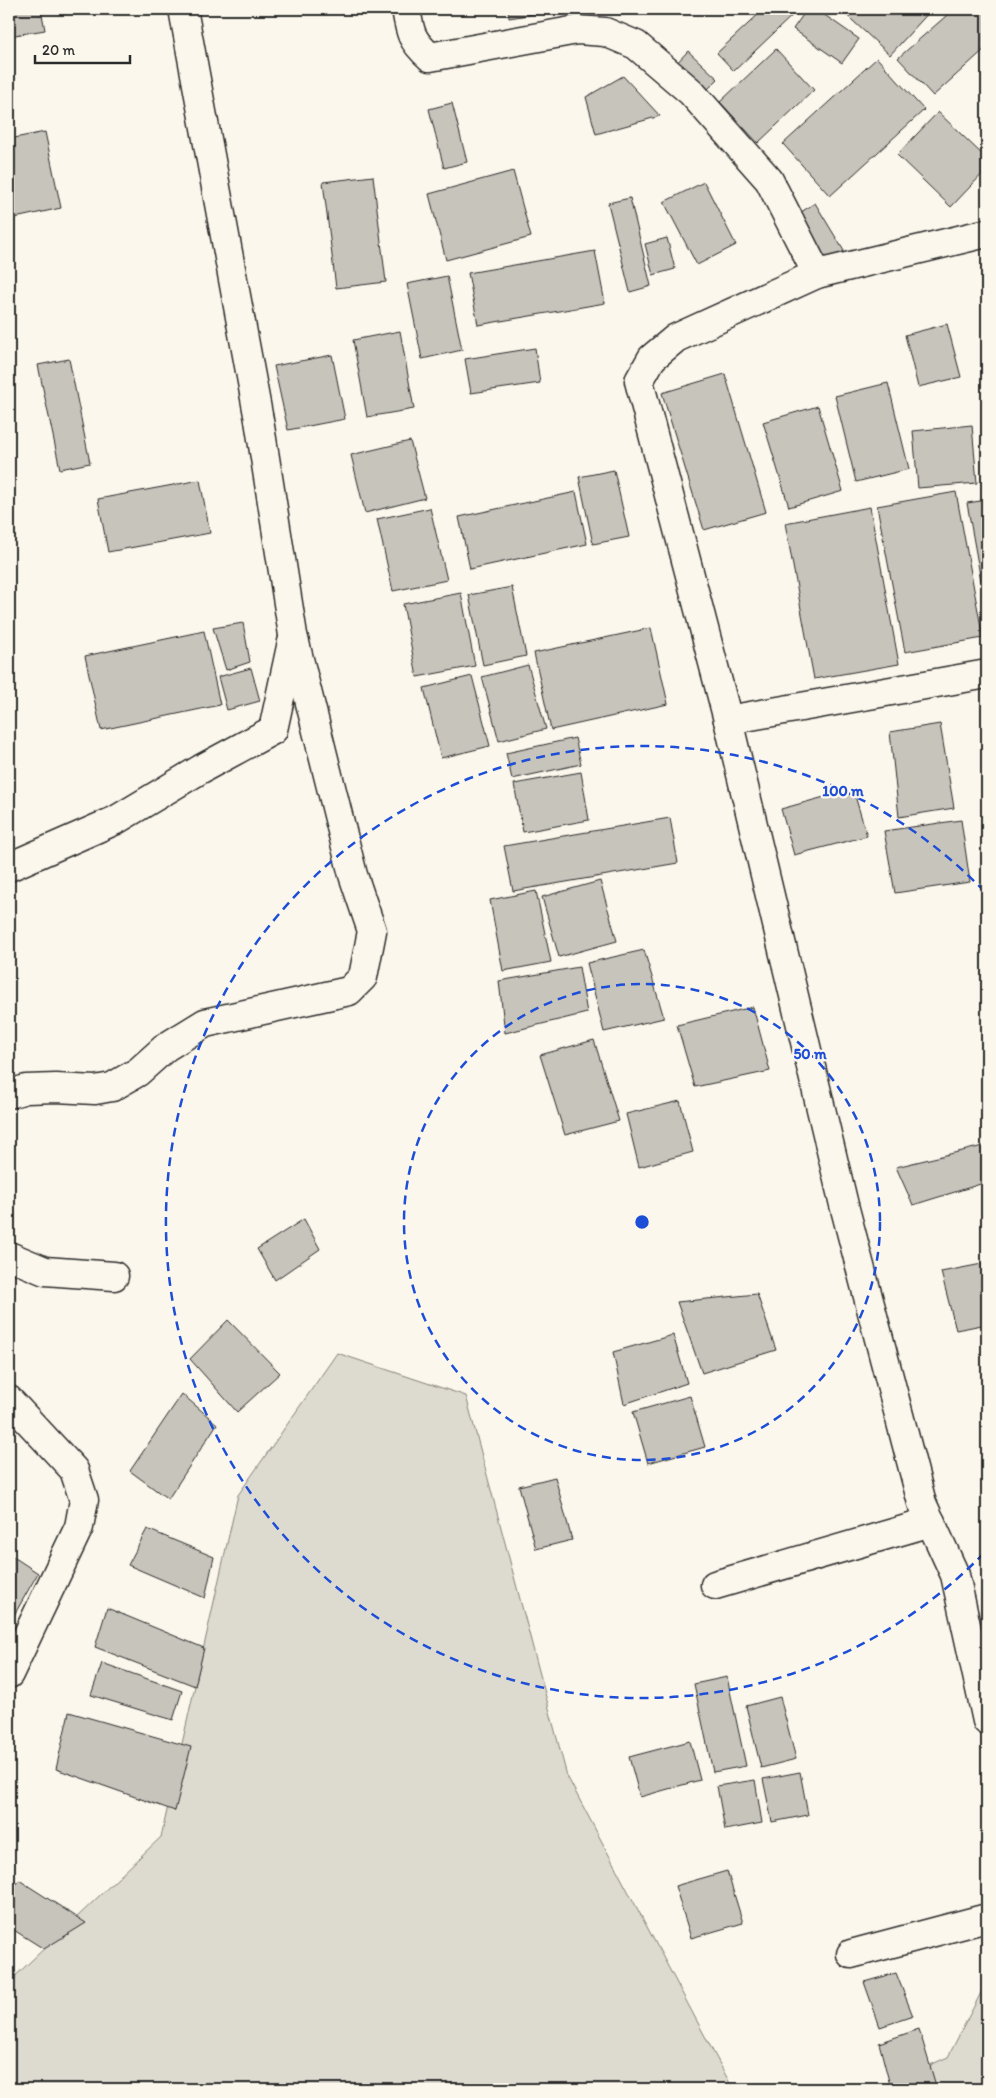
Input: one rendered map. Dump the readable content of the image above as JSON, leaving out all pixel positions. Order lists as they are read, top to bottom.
{
  "scale_bar": "20 m",
  "rings": ["100 m", "50 m"]
}
